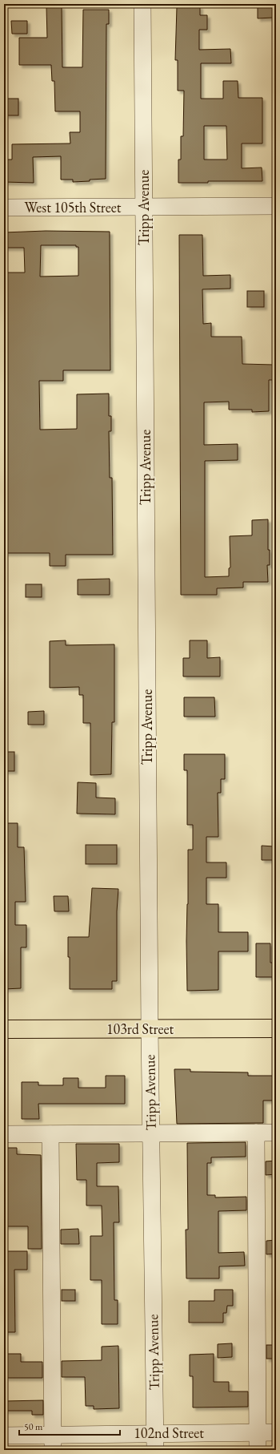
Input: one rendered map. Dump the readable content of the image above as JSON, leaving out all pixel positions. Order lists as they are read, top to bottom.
{
  "streets": {
    "main road": ["103rd Street"],
    "street": ["West 105th Street", "Tripp Avenue", "102nd Street"]
  },
  "crossings": [
    ["West 105th Street", "Tripp Avenue"],
    ["Tripp Avenue", "103rd Street"],
    ["Tripp Avenue", "102nd Street"]
  ],
  "scale_bar": "50 m"
}
